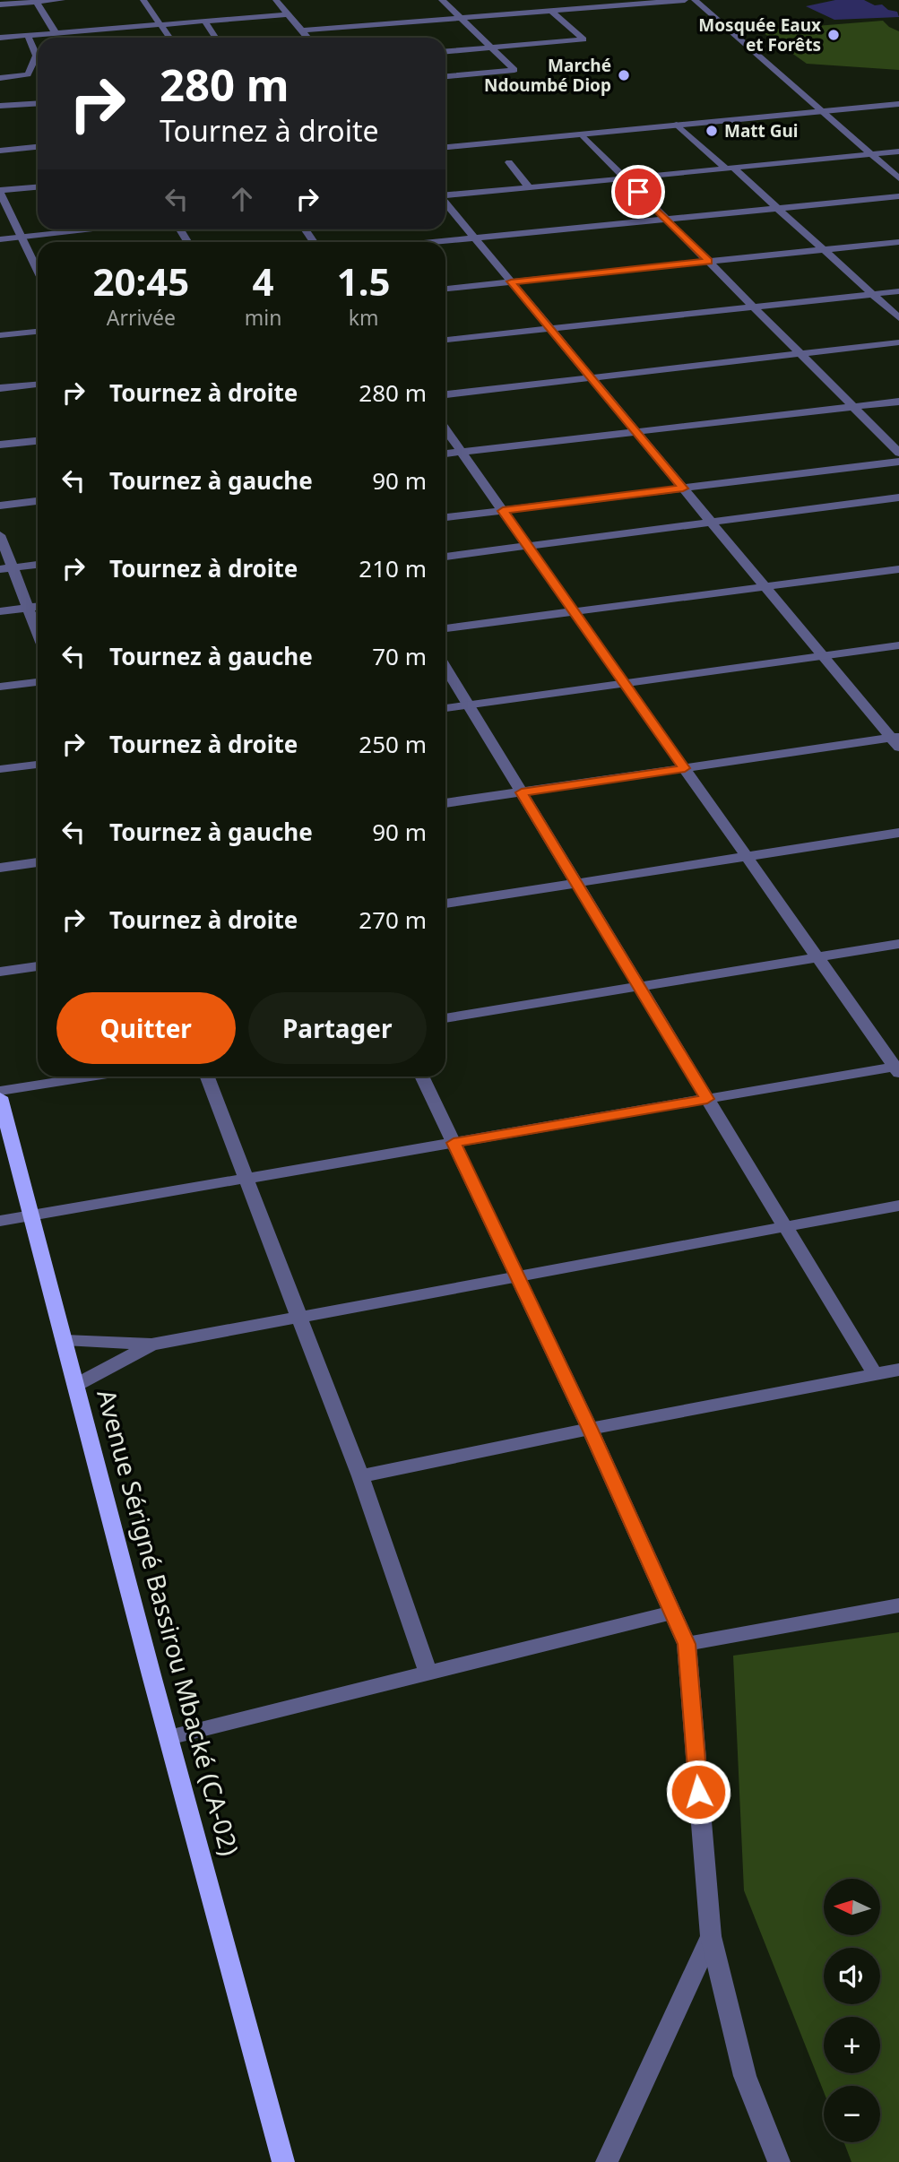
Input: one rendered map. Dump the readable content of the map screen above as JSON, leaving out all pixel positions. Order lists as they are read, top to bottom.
{
  "streets": {
    "main road": ["Avenue Sérigné Bassirou Mbacké (CA-02)"]
  },
  "places": ["Mosquée Eaux et Forêts", "Marché Ndoumbé Diop", "Matt Gui"],
  "north": "left",
  "page": {
    "turn": ["280 m", "Tournez à droite"],
    "eta": [
      "20:45",
      "Arrivée",
      "4",
      "min",
      "1.5",
      "km"
    ],
    "list": [
      {
        "name": "Tournez à droite",
        "value": "280 m"
      },
      {
        "name": "Tournez à gauche",
        "value": "90 m"
      },
      {
        "name": "Tournez à droite",
        "value": "210 m"
      },
      {
        "name": "Tournez à gauche",
        "value": "70 m"
      },
      {
        "name": "Tournez à droite",
        "value": "250 m"
      },
      {
        "name": "Tournez à gauche",
        "value": "90 m"
      },
      {
        "name": "Tournez à droite",
        "value": "270 m"
      }
    ],
    "buttons": ["Quitter", "Partager"],
    "map_buttons": ["+", "−"]
  }
}
